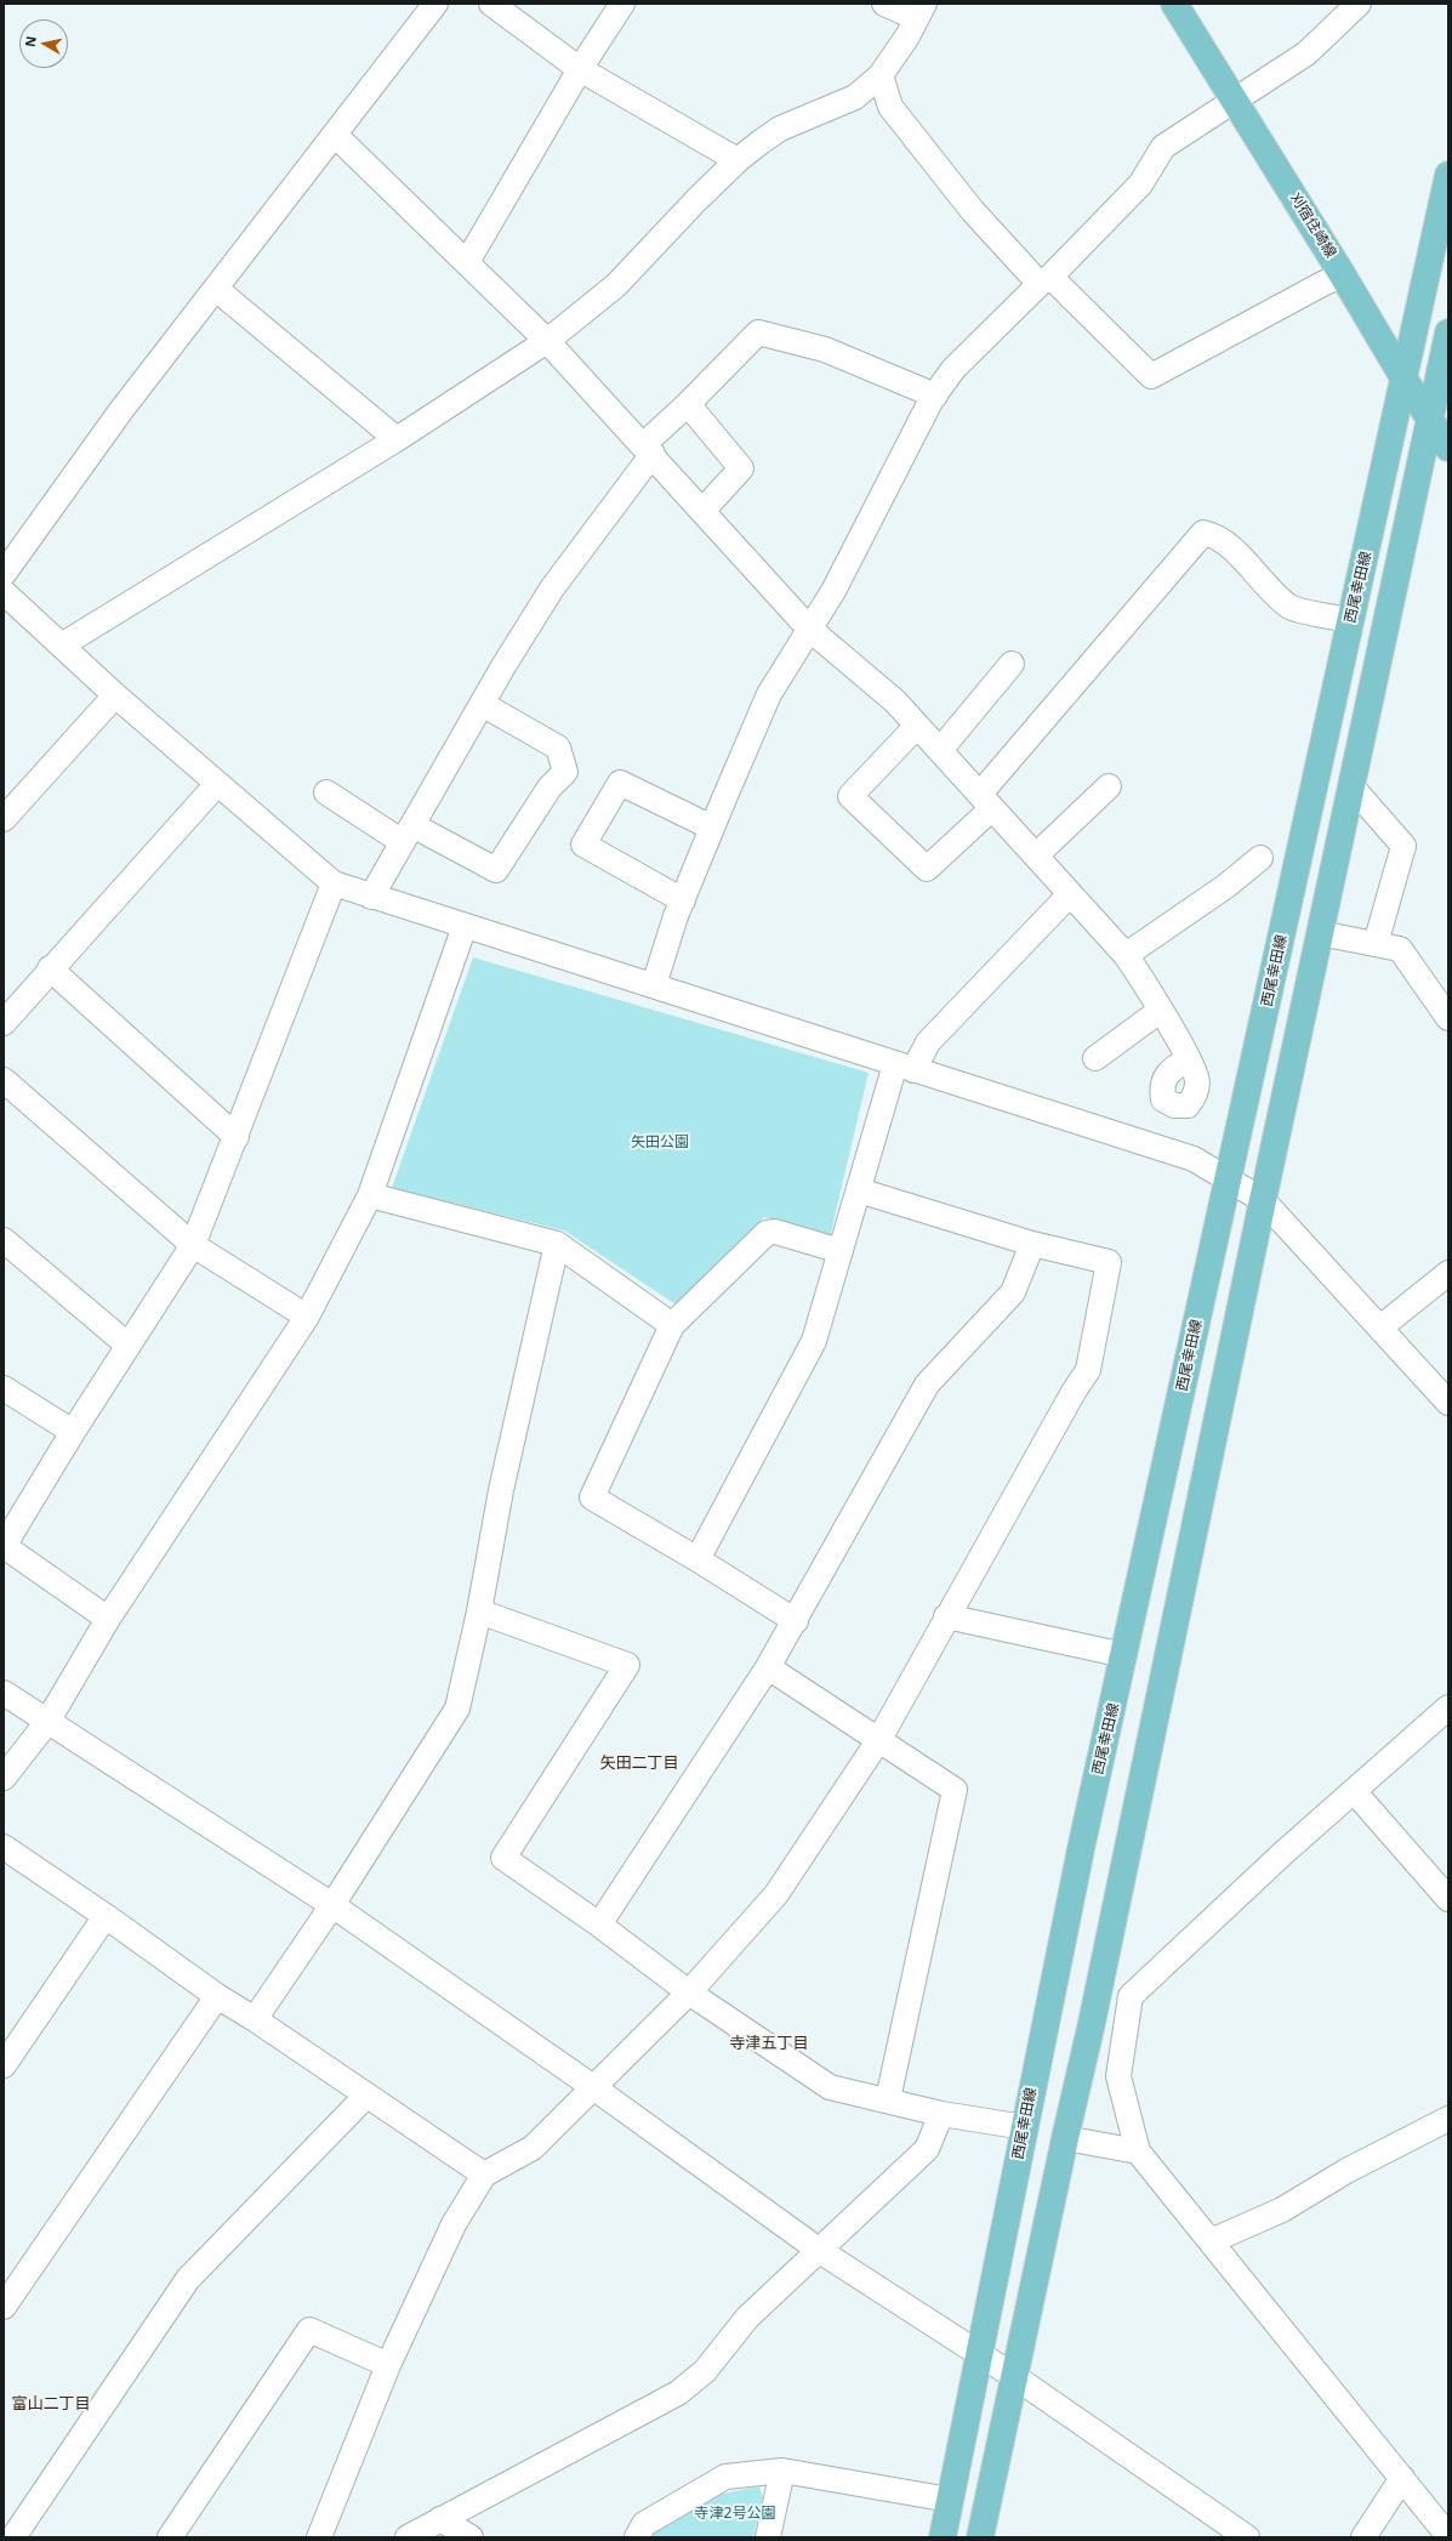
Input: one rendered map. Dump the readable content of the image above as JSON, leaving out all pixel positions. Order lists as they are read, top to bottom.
{
  "streets": {
    "main road": ["刈宿住崎線", "西尾幸田線"]
  },
  "crossings": [
    ["刈宿住崎線", "西尾幸田線"]
  ],
  "districts": ["矢田二丁目", "寺津五丁目", "富山二丁目"],
  "parks": ["矢田公園", "寺津2号公園"],
  "north": "left"
}
